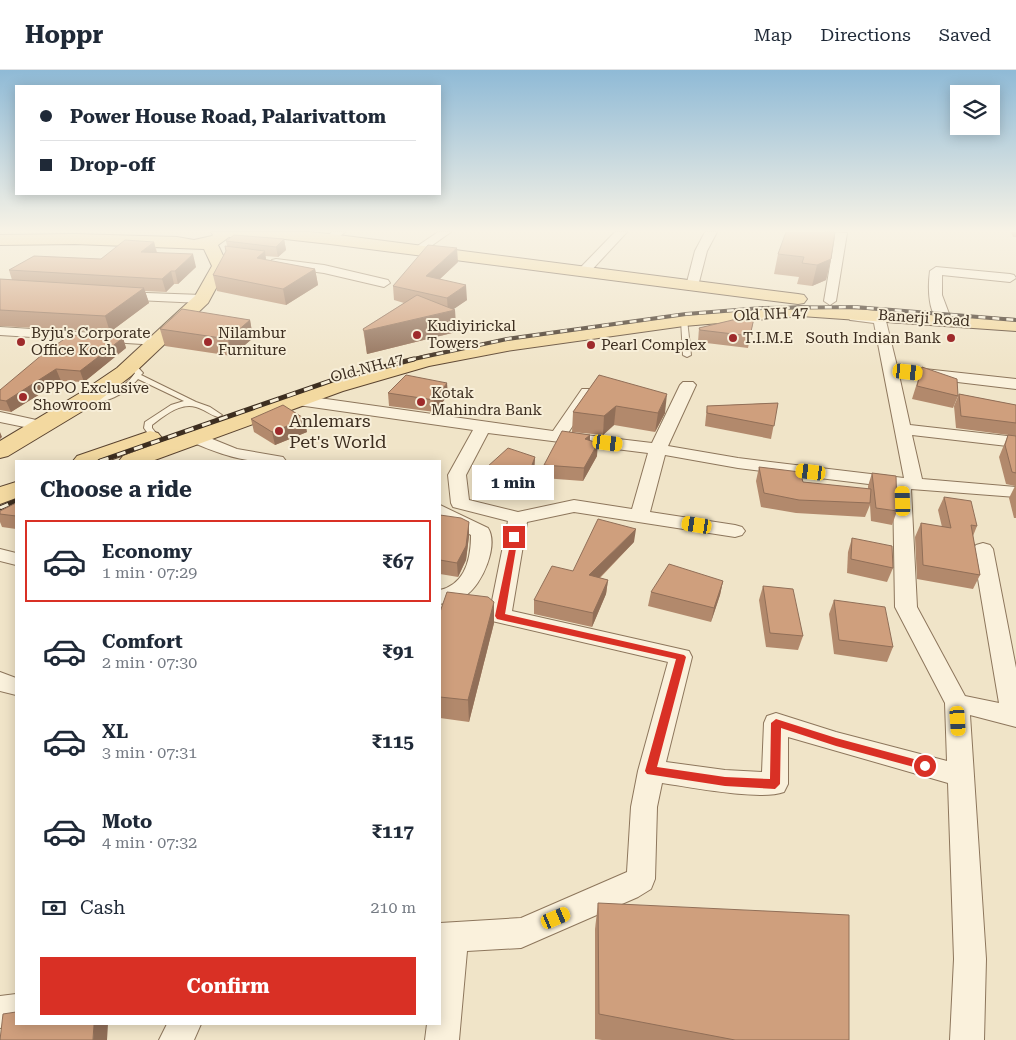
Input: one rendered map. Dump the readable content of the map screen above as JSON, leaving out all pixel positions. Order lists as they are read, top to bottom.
{
  "streets": {
    "main road": ["Old NH 47", "Banerji Road"]
  },
  "crossings": [
    ["Old NH 47", "Banerji Road"]
  ],
  "places": [
    "Kudiyirickal Towers",
    "T.I.M.E",
    "South Indian Bank",
    "Byju's Corporate Office Koch",
    "Nilambur Furniture",
    "Pearl Complex",
    "OPPO Exclusive Showroom",
    "Kotak Mahindra Bank",
    "Anlemars Pet's World"
  ],
  "page": {
    "header": "Hoppr",
    "nav": ["Map", "Directions", "Saved"],
    "banner": ["Power House Road, Palarivattom", "Drop-off"],
    "heading": "Choose a ride",
    "bubble": "1 min",
    "list": [
      {
        "name": "Economy",
        "note": "1 min · 07:29",
        "value": "₹67"
      },
      {
        "name": "Comfort",
        "note": "2 min · 07:30",
        "value": "₹91"
      },
      {
        "name": "XL",
        "note": "3 min · 07:31",
        "value": "₹115"
      },
      {
        "name": "Moto",
        "note": "4 min · 07:32",
        "value": "₹117"
      }
    ],
    "pay": ["Cash", "210 m"],
    "buttons": "Confirm"
  }
}
